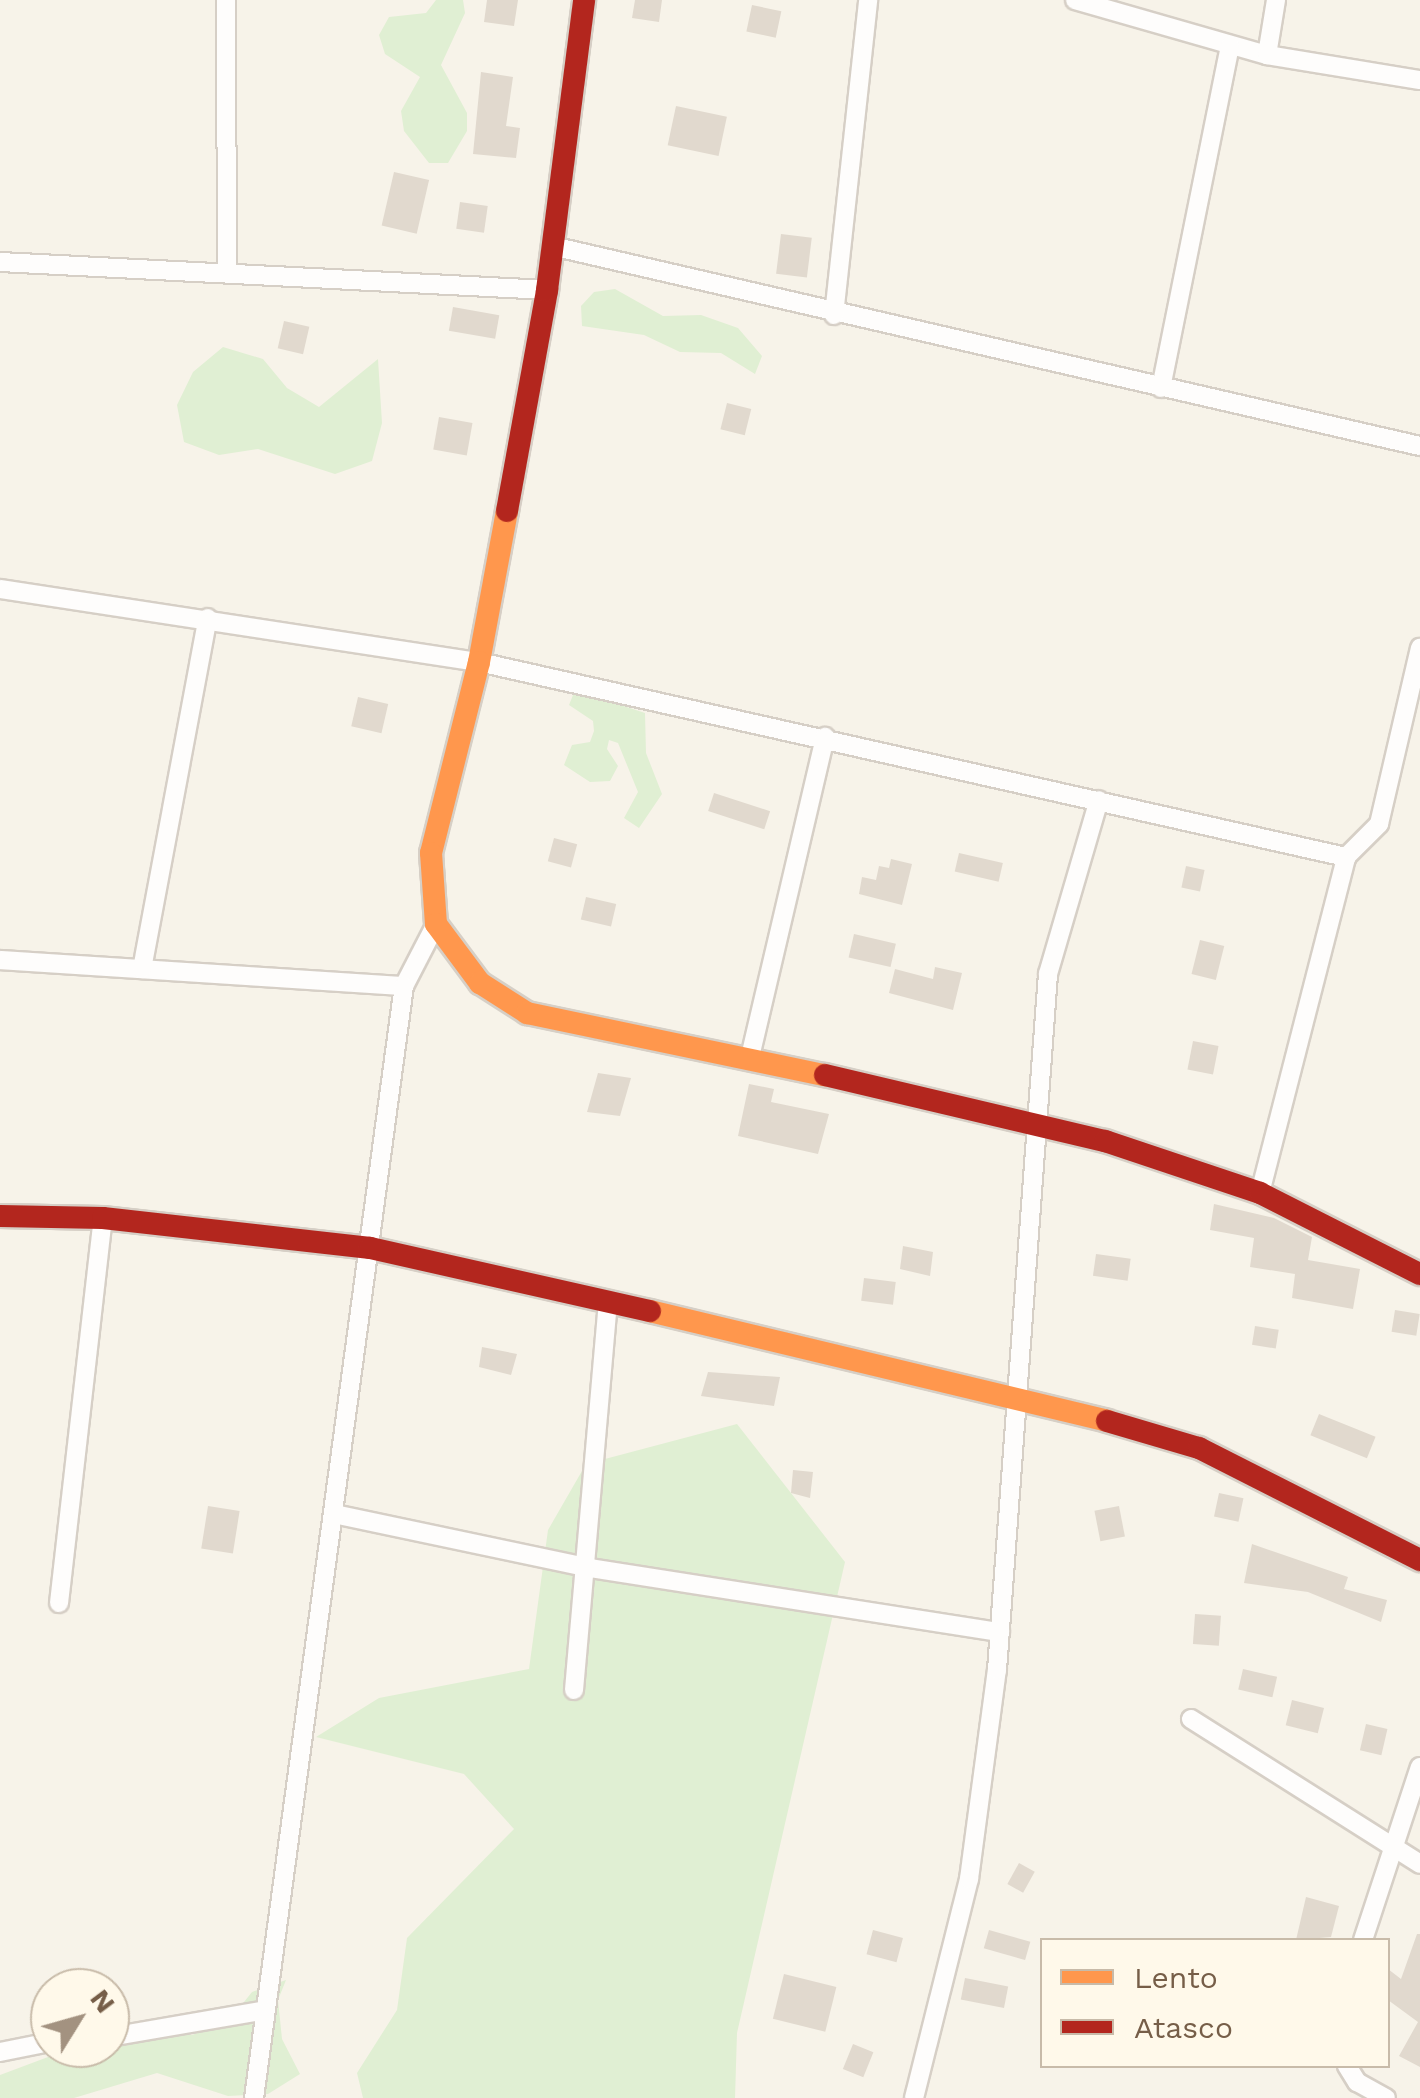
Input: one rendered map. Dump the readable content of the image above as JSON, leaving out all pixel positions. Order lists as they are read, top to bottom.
{
  "legend": ["Lento", "Atasco"],
  "north": "top right"
}
